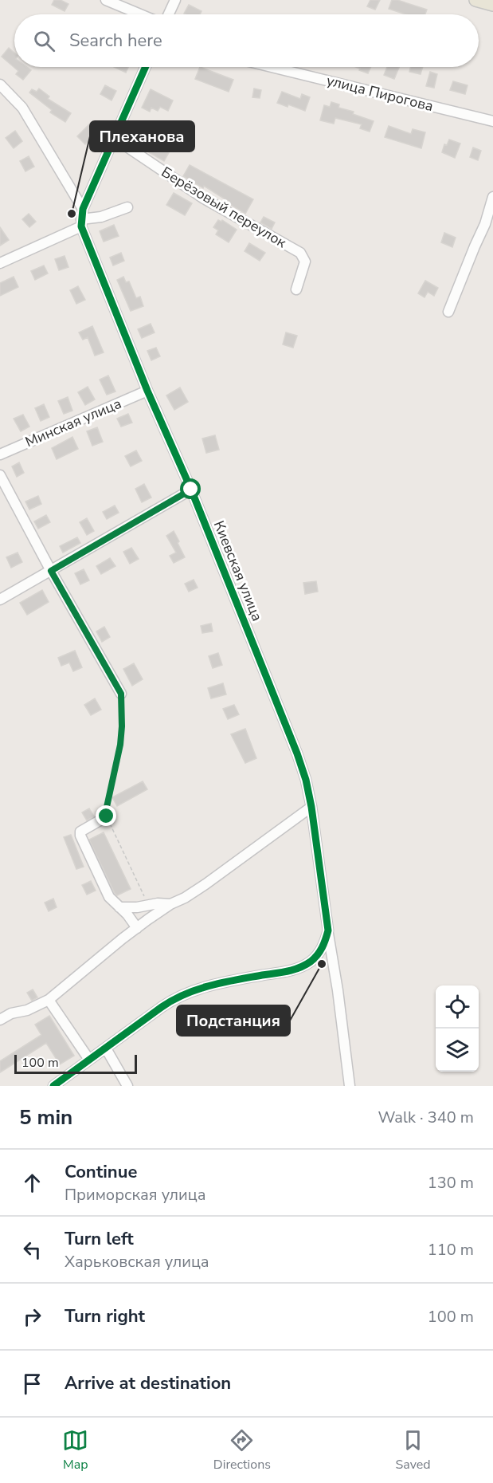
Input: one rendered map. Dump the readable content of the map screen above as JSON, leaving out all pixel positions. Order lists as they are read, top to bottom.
{
  "streets": {
    "street": [
      "улица Пирогова",
      "Берёзовый переулок",
      "Минская улица",
      "Киевская улица"
    ]
  },
  "crossings": [
    ["Минская улица", "Киевская улица"]
  ],
  "places": ["Плеханова", "Подстанция"],
  "scale_bar": "100 m",
  "page": {
    "search": "Search here",
    "scale": "100 m",
    "heading": ["5 min", "Walk · 340 m"],
    "list": [
      ["Continue", "Приморская улица", "130 m"],
      ["Turn left", "Харьковская улица", "110 m"],
      ["Turn right", "100 m"],
      "Arrive at destination"
    ],
    "nav": ["Map", "Directions", "Saved"]
  }
}
